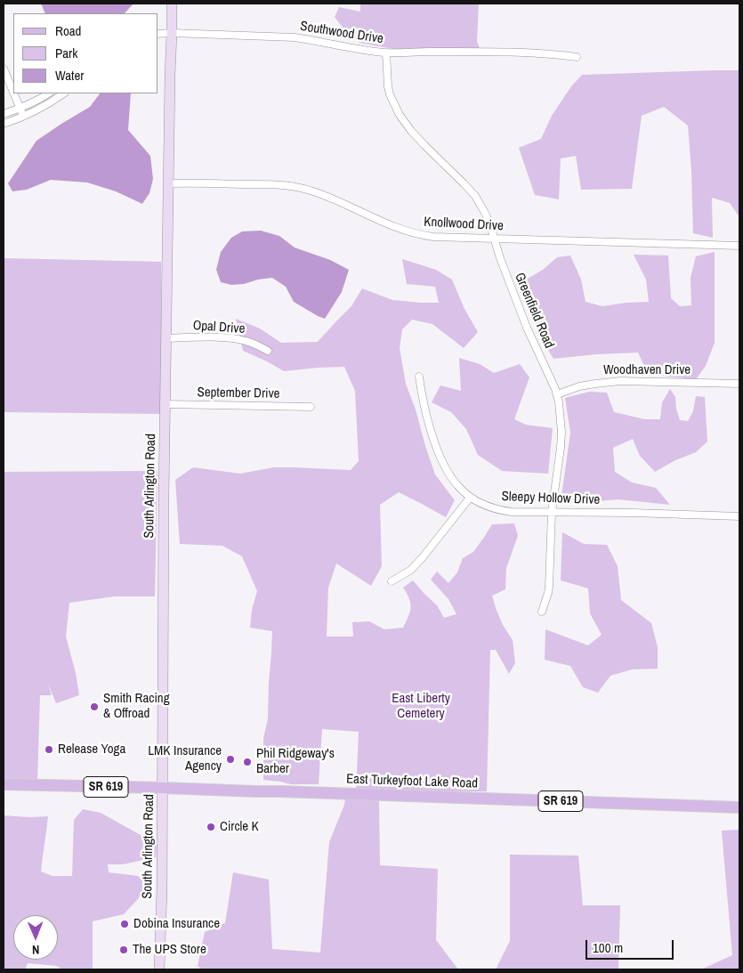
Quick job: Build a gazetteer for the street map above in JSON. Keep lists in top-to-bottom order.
{
  "streets": {
    "main road": ["South Arlington Road", "East Turkeyfoot Lake Road", "SR 619"],
    "street": [
      "Southwood Drive",
      "Knollwood Drive",
      "Greenfield Road",
      "Opal Drive",
      "Woodhaven Drive",
      "September Drive",
      "Sleepy Hollow Drive"
    ]
  },
  "crossings": [
    ["Southwood Drive", "Greenfield Road"],
    ["Southwood Drive", "South Arlington Road"],
    ["Knollwood Drive", "Greenfield Road"],
    ["Knollwood Drive", "South Arlington Road"],
    ["Greenfield Road", "Woodhaven Drive"],
    ["Greenfield Road", "Sleepy Hollow Drive"],
    ["Opal Drive", "South Arlington Road"],
    ["September Drive", "South Arlington Road"],
    ["South Arlington Road", "East Turkeyfoot Lake Road"]
  ],
  "parks": ["East Liberty Cemetery"],
  "places": [
    "Smith Racing & Offroad",
    "Release Yoga",
    "LMK Insurance Agency",
    "Phil Ridgeway's Barber",
    "Circle K",
    "Dobina Insurance",
    "The UPS Store"
  ],
  "legend": ["Road", "Park", "Water"],
  "scale_bar": "100 m",
  "north": "bottom"
}
